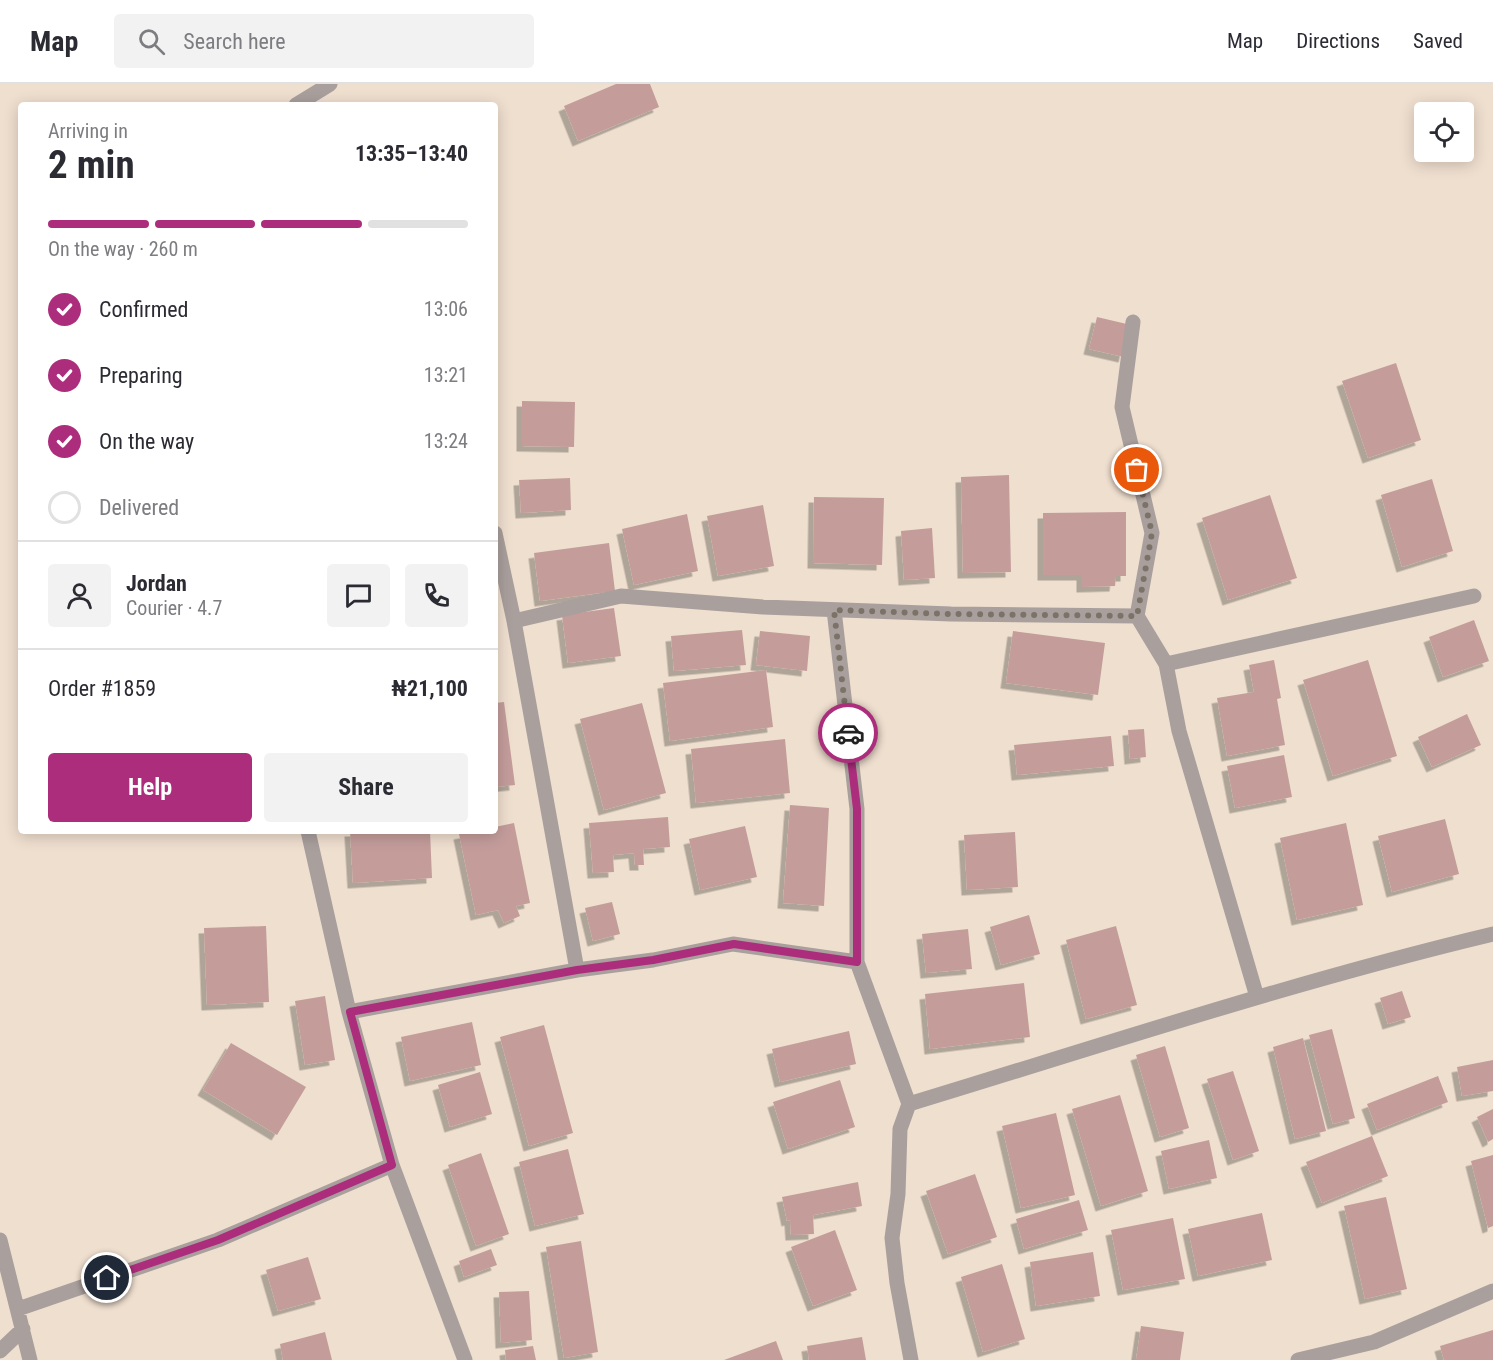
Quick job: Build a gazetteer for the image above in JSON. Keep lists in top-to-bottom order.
{
  "page": {
    "header": "Map",
    "search": "Search here",
    "nav": ["Map", "Directions", "Saved"],
    "heading": ["2 min", "Arriving in", "13:35–13:40"],
    "panel": [
      "Jordan",
      "Courier · 4.7",
      "Order #1859",
      "₦21,100"
    ],
    "bar": "On the way · 260 m",
    "list": [
      ["Confirmed", "13:06"],
      ["Preparing", "13:21"],
      ["On the way", "13:24"],
      "Delivered"
    ],
    "buttons": ["Help", "Share"]
  }
}
